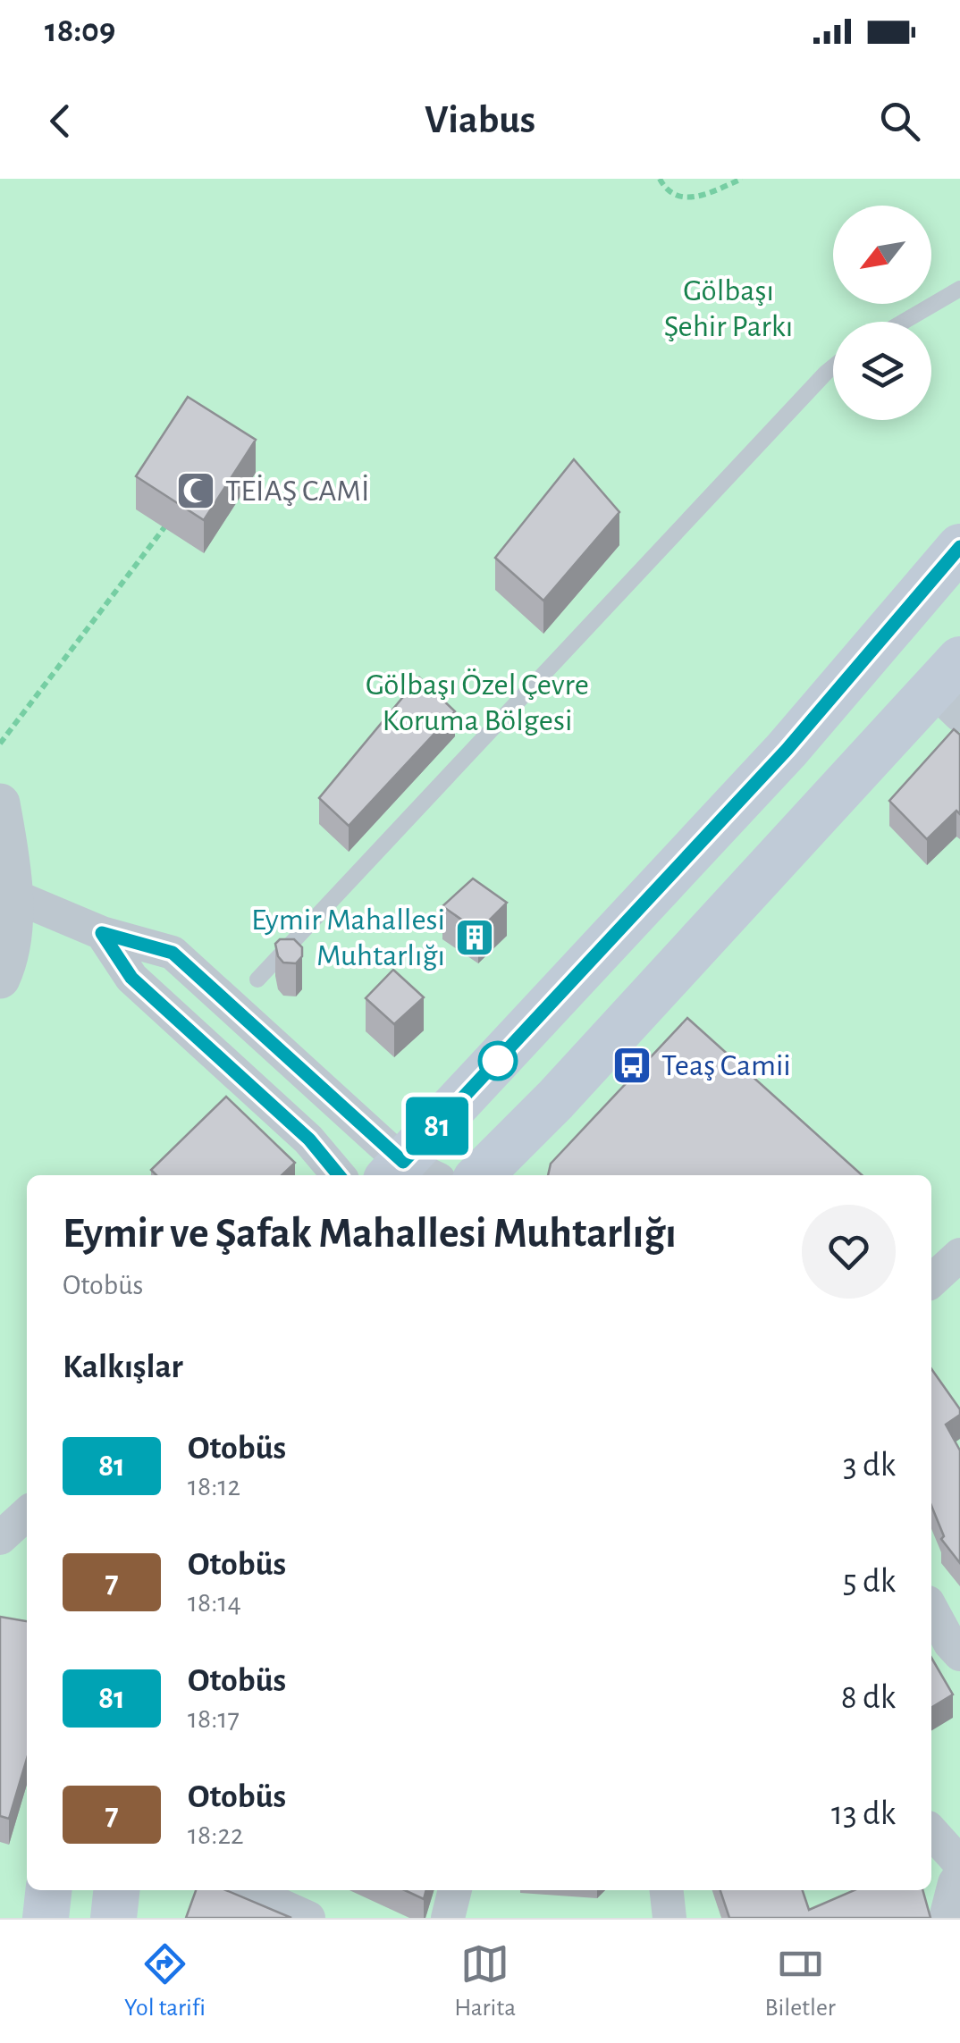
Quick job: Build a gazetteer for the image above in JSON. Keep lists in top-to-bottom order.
{
  "parks": ["Gölbaşı Şehir Parkı", "Gölbaşı Özel Çevre Koruma Bölgesi"],
  "places": {
    "mosque": ["TEİAŞ CAMİ"],
    "building": ["Eymir Mahallesi Muhtarlığı"],
    "bus stop": ["Teaş Camii"]
  },
  "lines": ["bus line 81"],
  "north": "bottom left",
  "page": {
    "status": "18:09",
    "header": "Viabus",
    "on_map": "81",
    "heading": [
      ["Eymir ve Şafak Mahallesi Muhtarlığı", "Otobüs"],
      "Kalkışlar"
    ],
    "list": [
      {
        "mark": "81",
        "name": "Otobüs",
        "note": "18:12",
        "value": "3 dk"
      },
      {
        "mark": "7",
        "name": "Otobüs",
        "note": "18:14",
        "value": "5 dk"
      },
      {
        "mark": "81",
        "name": "Otobüs",
        "note": "18:17",
        "value": "8 dk"
      },
      {
        "mark": "7",
        "name": "Otobüs",
        "note": "18:22",
        "value": "13 dk"
      }
    ],
    "tabs": ["Yol tarifi", "Harita", "Biletler"]
  }
}
